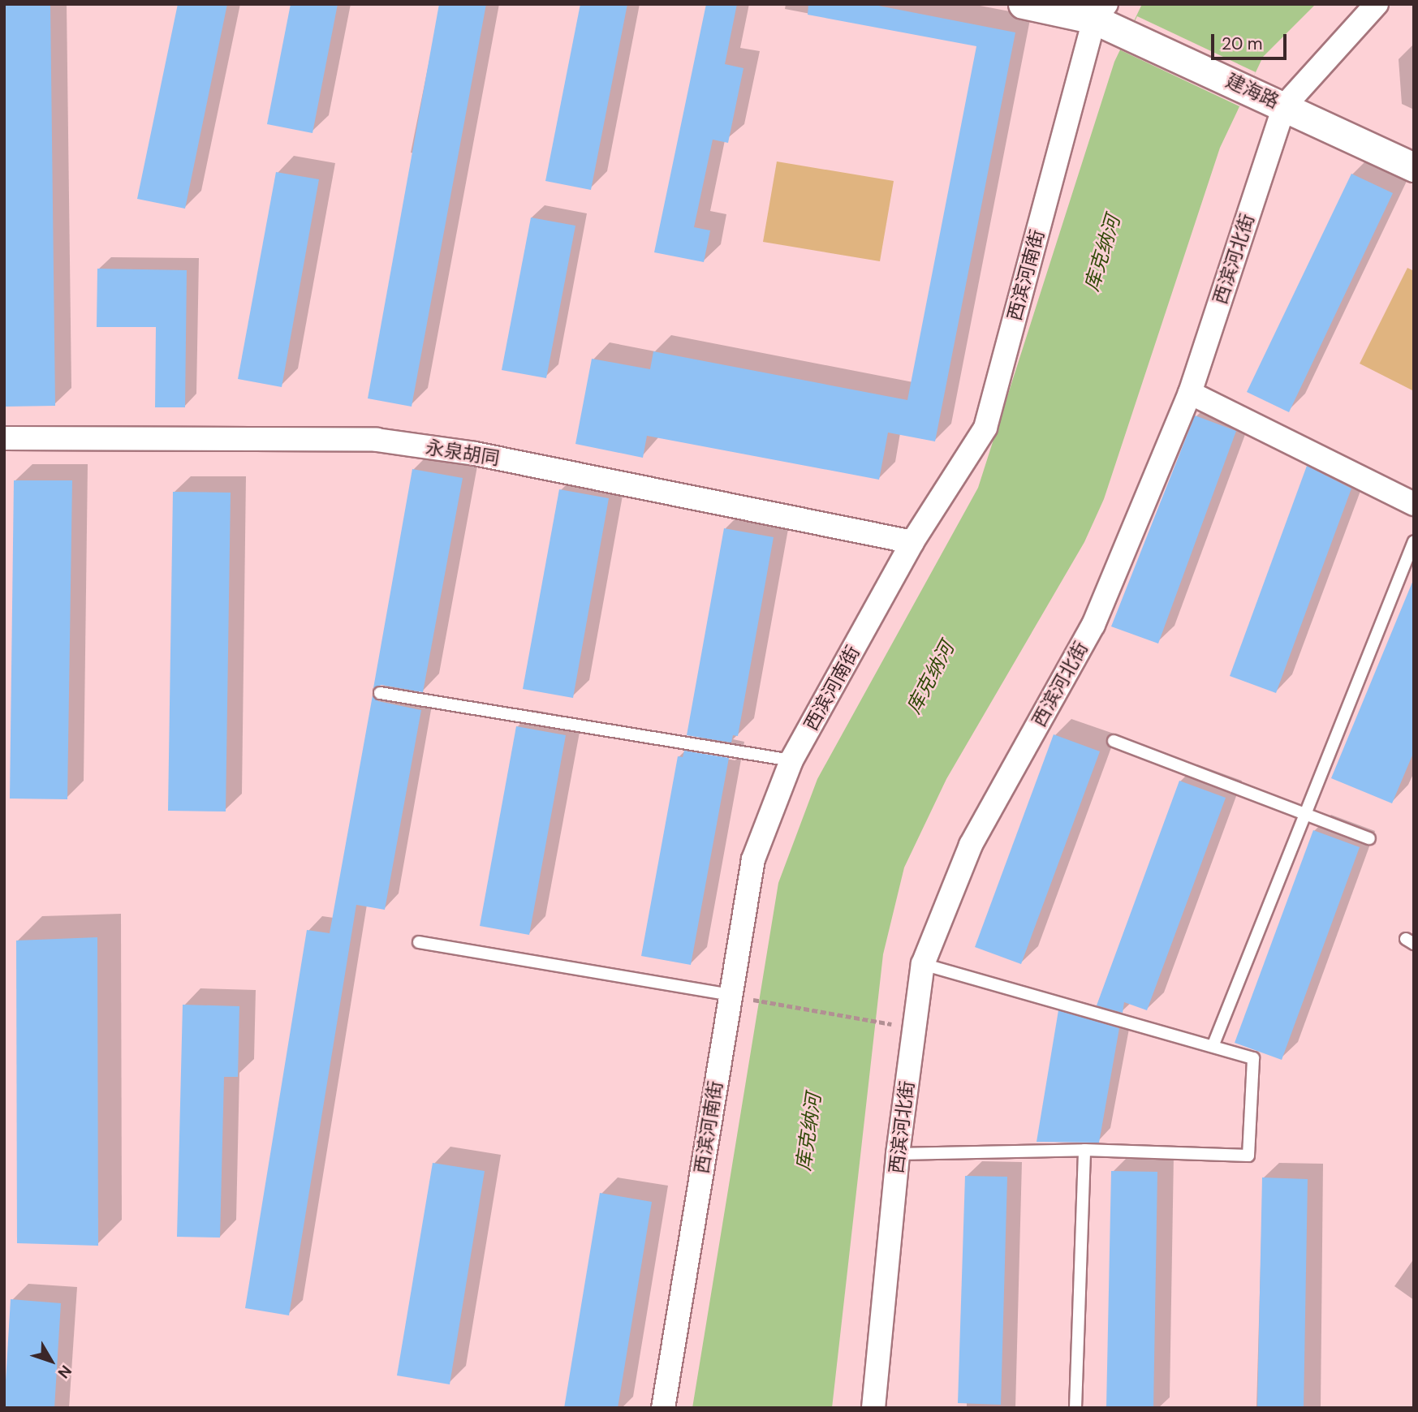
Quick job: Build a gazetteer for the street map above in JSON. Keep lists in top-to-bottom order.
{
  "streets": {
    "street": [
      "建海路",
      "西滨河北街",
      "西滨河南街",
      "永泉胡同"
    ]
  },
  "crossings": [
    ["建海路", "西滨河北街"],
    ["建海路", "西滨河南街"],
    ["西滨河南街", "永泉胡同"]
  ],
  "water": ["库克纳河"],
  "scale_bar": "20 m",
  "north": "bottom right"
}
